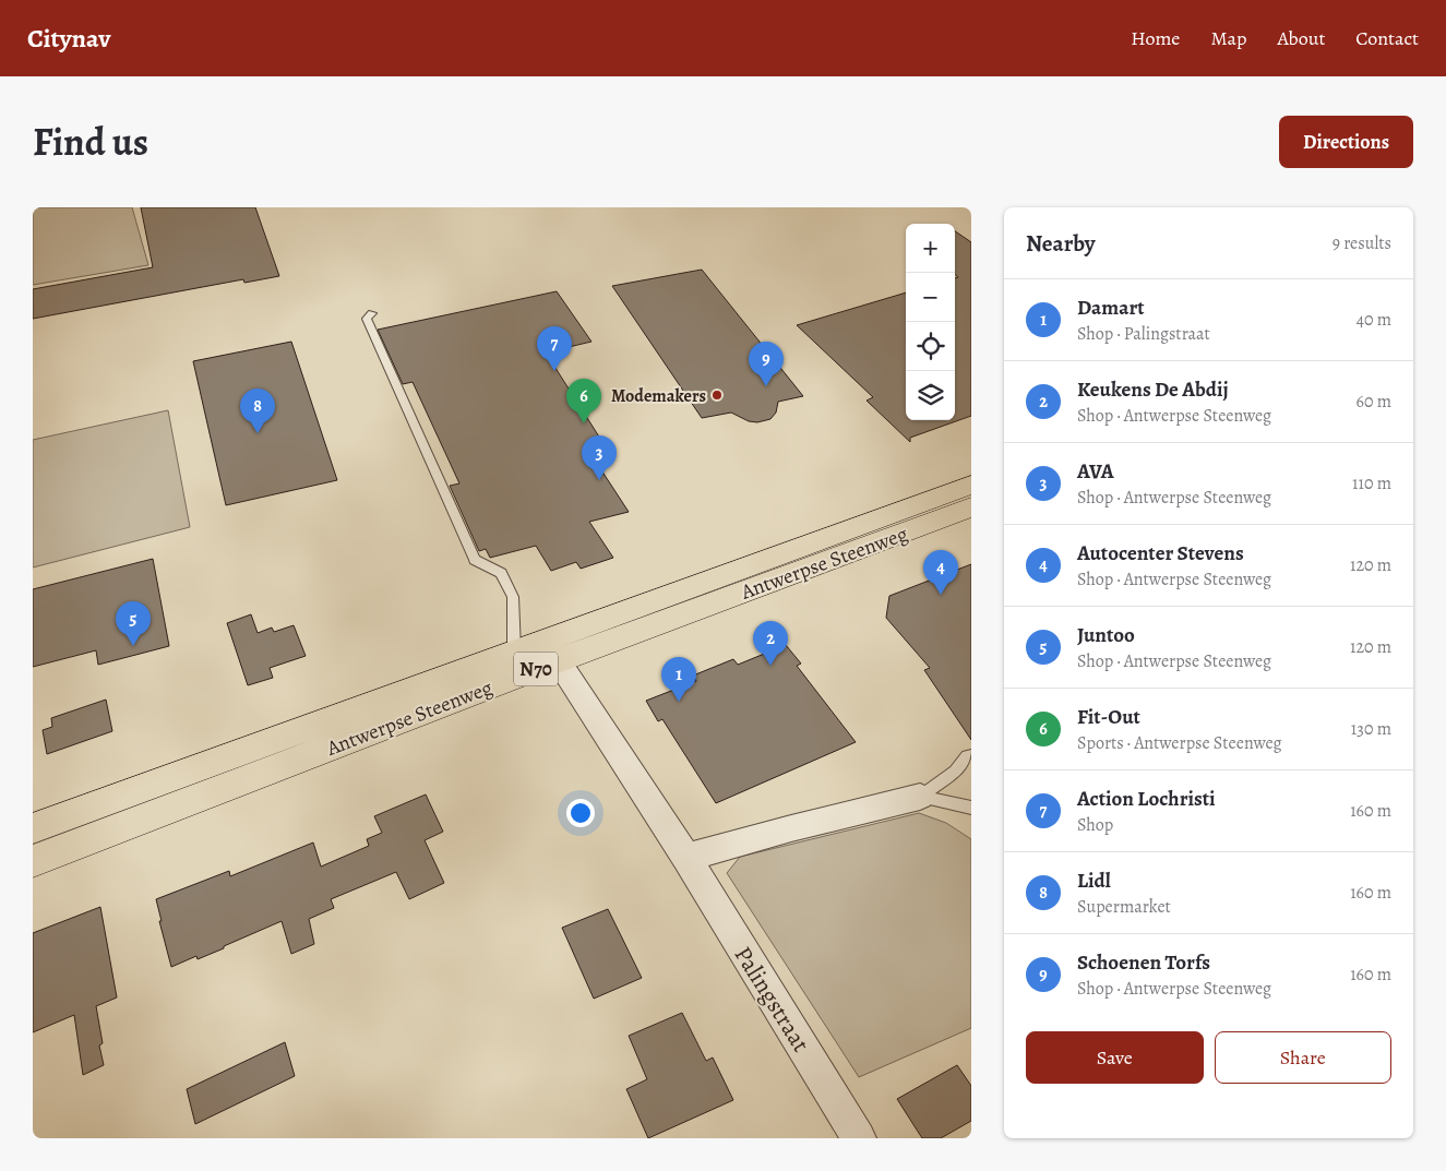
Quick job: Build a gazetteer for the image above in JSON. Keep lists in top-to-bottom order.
{
  "streets": {
    "main road": ["Antwerpse Steenweg", "N70"],
    "street": ["Palingstraat"]
  },
  "crossings": [
    ["Antwerpse Steenweg", "Palingstraat"]
  ],
  "places": ["Modemakers"],
  "page": {
    "header": "Citynav",
    "nav": [
      "Home",
      "Map",
      "About",
      "Contact"
    ],
    "title": "Find us",
    "buttons": [
      "Directions",
      ["Save", "Share"]
    ],
    "heading": ["Nearby", "9 results"],
    "map_buttons": ["+", "−"],
    "list": [
      {
        "mark": "1",
        "name": "Damart",
        "note": "Shop · Palingstraat",
        "value": "40 m"
      },
      {
        "mark": "2",
        "name": "Keukens De Abdij",
        "note": "Shop · Antwerpse Steenweg",
        "value": "60 m"
      },
      {
        "mark": "3",
        "name": "AVA",
        "note": "Shop · Antwerpse Steenweg",
        "value": "110 m"
      },
      {
        "mark": "4",
        "name": "Autocenter Stevens",
        "note": "Shop · Antwerpse Steenweg",
        "value": "120 m"
      },
      {
        "mark": "5",
        "name": "Juntoo",
        "note": "Shop · Antwerpse Steenweg",
        "value": "120 m"
      },
      {
        "mark": "6",
        "name": "Fit-Out",
        "note": "Sports · Antwerpse Steenweg",
        "value": "130 m"
      },
      {
        "mark": "7",
        "name": "Action Lochristi",
        "note": "Shop",
        "value": "160 m"
      },
      {
        "mark": "8",
        "name": "Lidl",
        "note": "Supermarket",
        "value": "160 m"
      },
      {
        "mark": "9",
        "name": "Schoenen Torfs",
        "note": "Shop · Antwerpse Steenweg",
        "value": "160 m"
      }
    ],
    "pins": [
      "7",
      "9",
      "6",
      "8",
      "3",
      "4",
      "5",
      "2",
      "1"
    ]
  }
}
